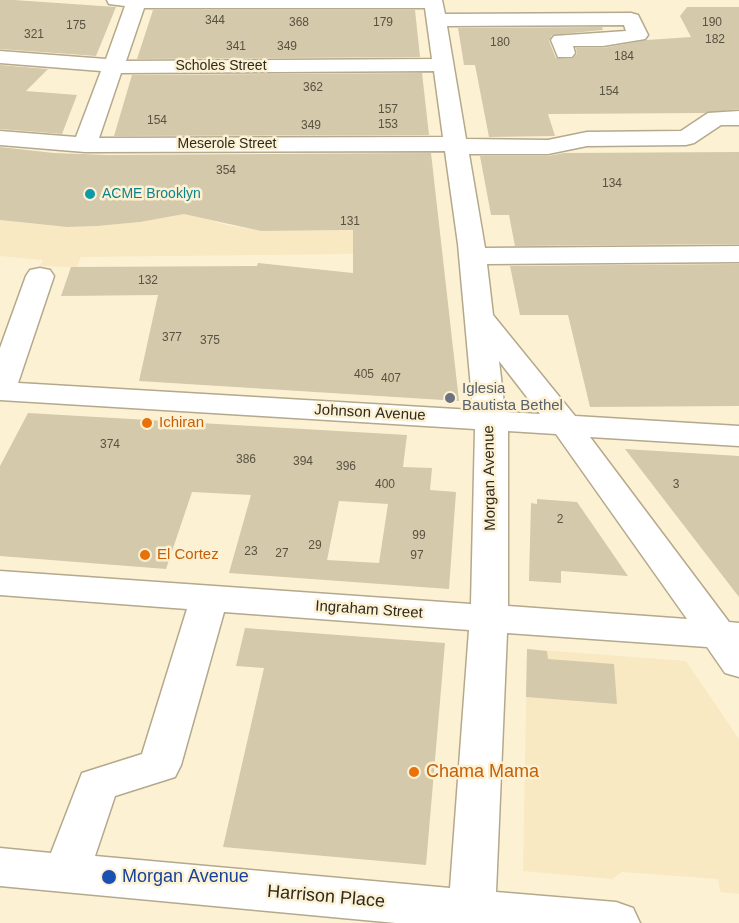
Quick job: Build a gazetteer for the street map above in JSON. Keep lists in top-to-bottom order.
{
  "streets": {
    "street": [
      "Scholes Street",
      "Meserole Street",
      "Johnson Avenue",
      "Morgan Avenue",
      "Ingraham Street",
      "Harrison Place"
    ]
  },
  "crossings": [
    ["Scholes Street", "Morgan Avenue"],
    ["Meserole Street", "Morgan Avenue"],
    ["Johnson Avenue", "Morgan Avenue"],
    ["Morgan Avenue", "Ingraham Street"],
    ["Morgan Avenue", "Harrison Place"]
  ],
  "places": [
    "ACME Brooklyn",
    "Iglesia Bautista Bethel",
    "Ichiran",
    "El Cortez",
    "Chama Mama",
    "Morgan Avenue"
  ],
  "house_numbers": [
    "344",
    "368",
    "179",
    "190",
    "175",
    "321",
    "182",
    "180",
    "341",
    "349",
    "184",
    "362",
    "154",
    "157",
    "154",
    "153",
    "349",
    "354",
    "134",
    "131",
    "132",
    "377",
    "375",
    "405",
    "407",
    "374",
    "386",
    "394",
    "396",
    "400",
    "3",
    "2",
    "99",
    "29",
    "23",
    "27",
    "97"
  ]
}
